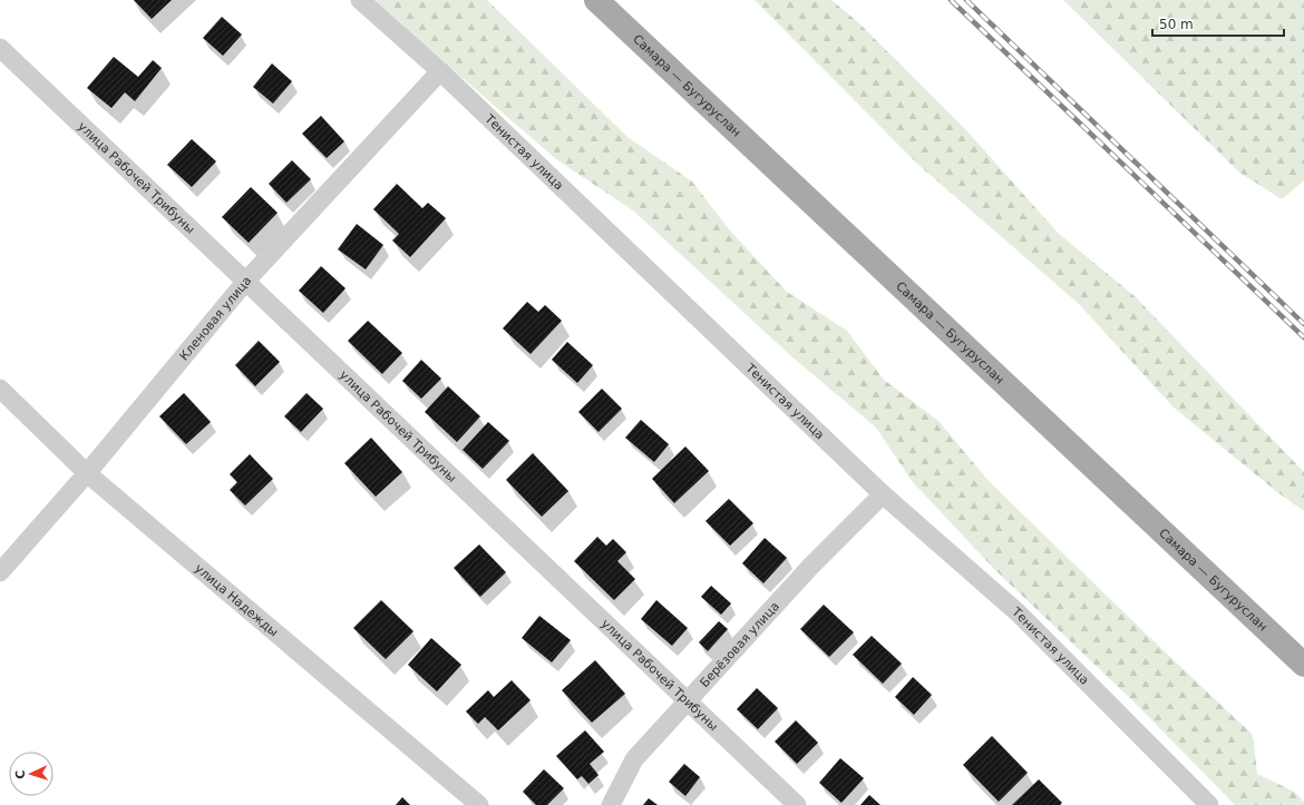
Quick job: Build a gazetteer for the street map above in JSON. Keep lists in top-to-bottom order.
{
  "streets": {
    "main road": ["Самара — Бугуруслан"],
    "street": [
      "Тенистая улица",
      "улица Рабочей Трибуны",
      "Кленовая улица",
      "улица Надежды",
      "Берёзовая улица"
    ]
  },
  "crossings": [
    ["Тенистая улица", "Кленовая улица"],
    ["Тенистая улица", "Берёзовая улица"],
    ["улица Рабочей Трибуны", "Кленовая улица"],
    ["улица Рабочей Трибуны", "Берёзовая улица"],
    ["Кленовая улица", "улица Надежды"]
  ],
  "scale_bar": "50 m",
  "north": "left"
}
